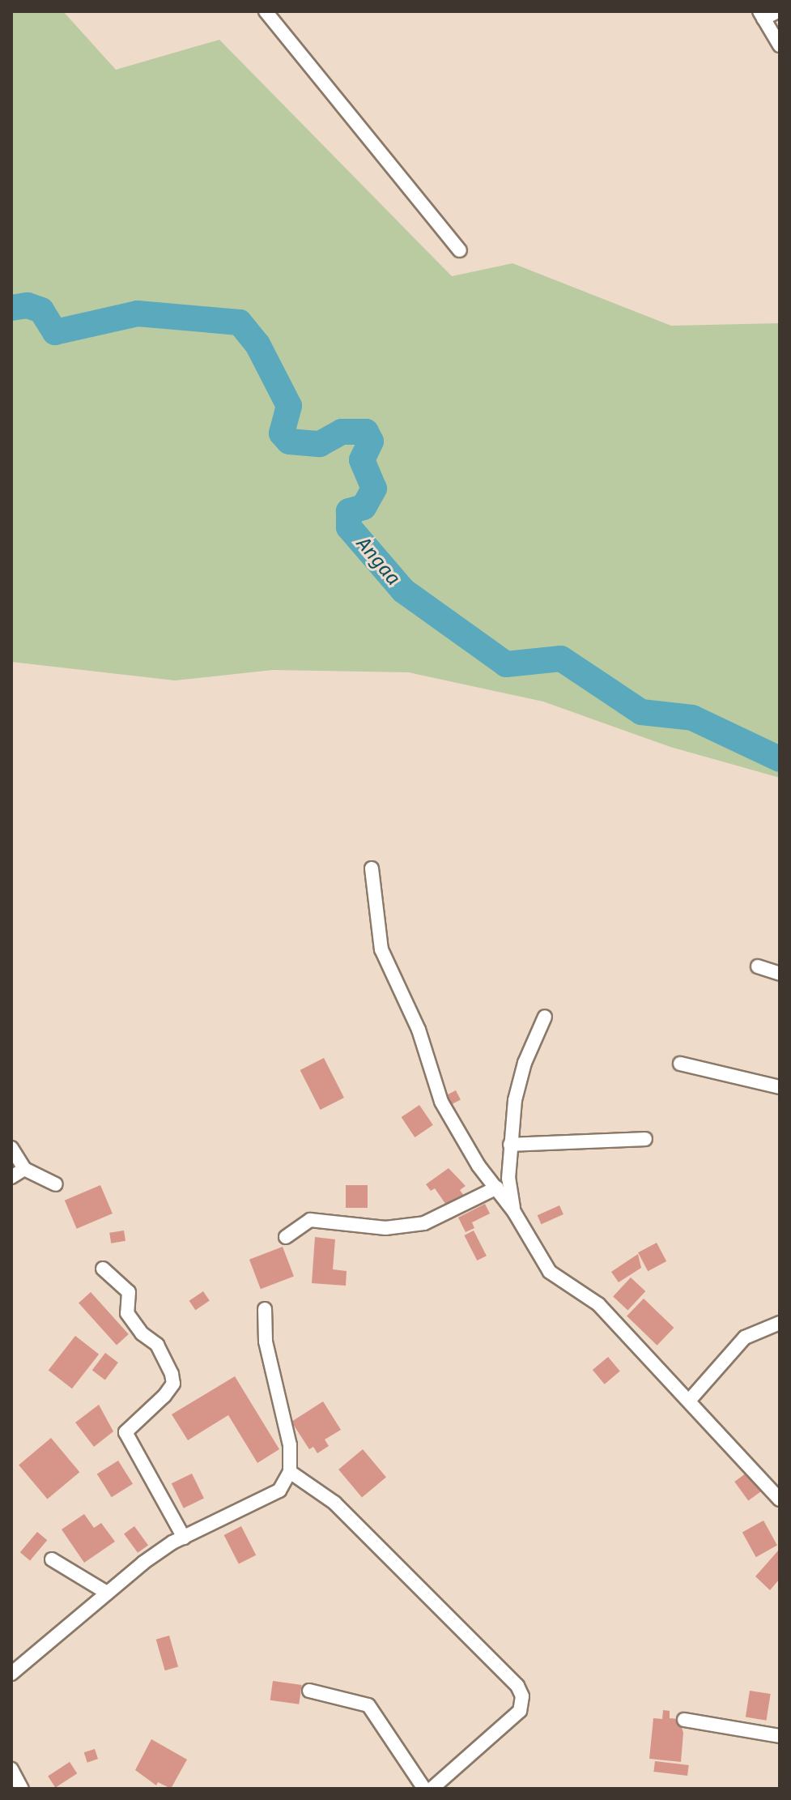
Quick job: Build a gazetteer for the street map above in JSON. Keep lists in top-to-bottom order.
{
  "water": ["Angaa"]
}
